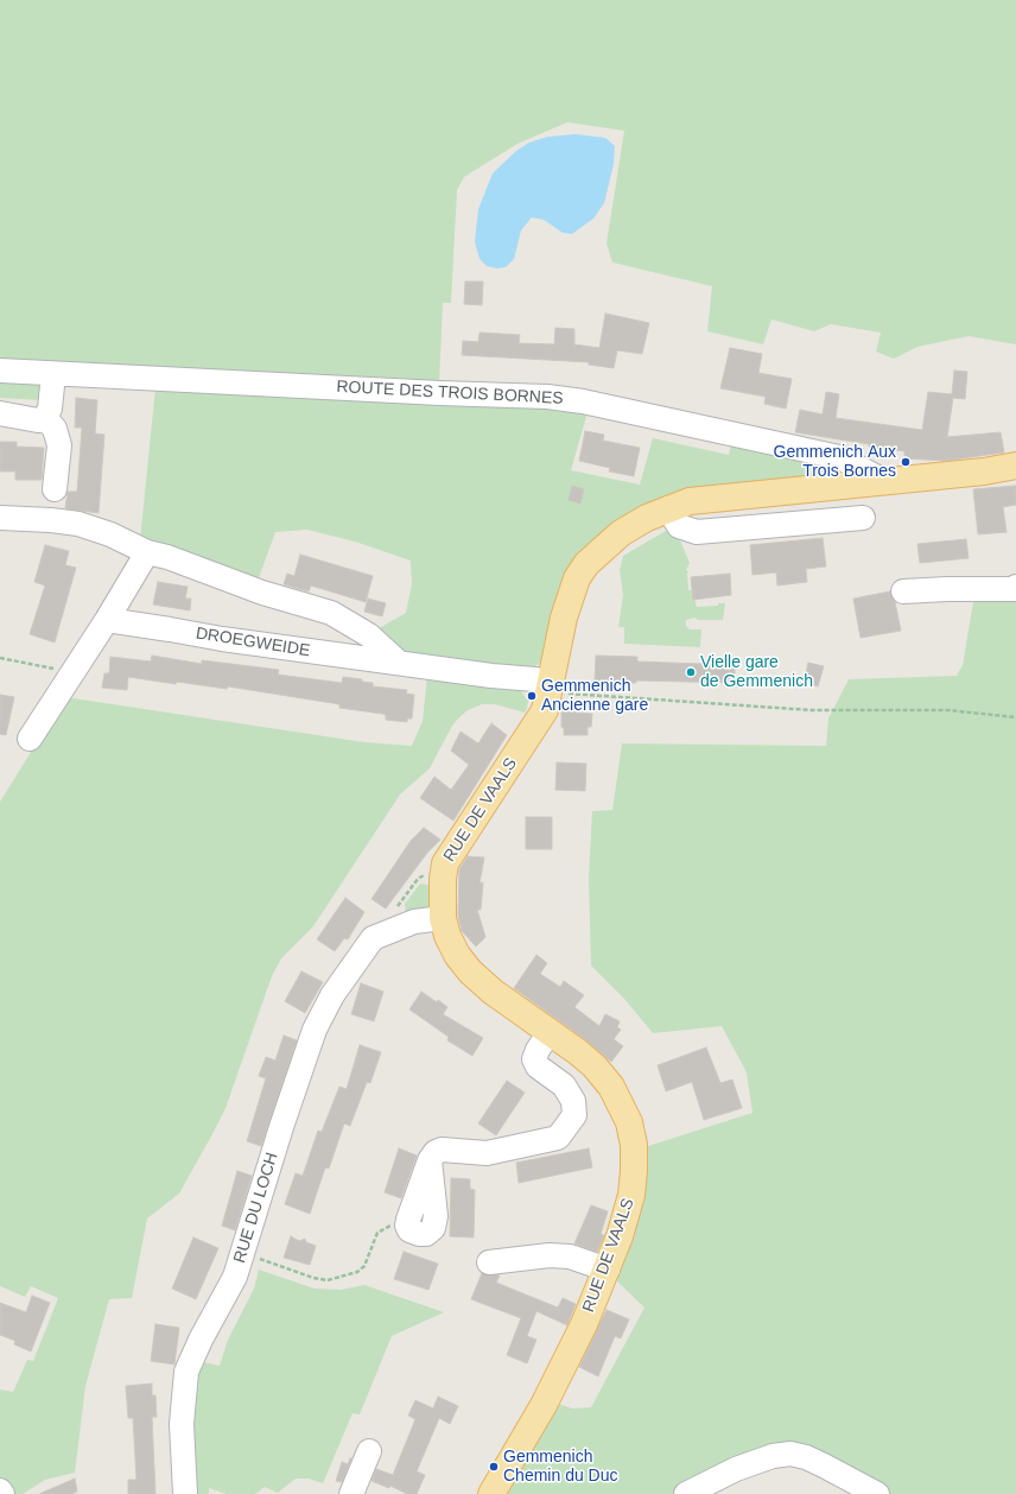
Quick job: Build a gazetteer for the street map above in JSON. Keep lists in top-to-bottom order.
{
  "streets": {
    "main road": ["RUE DE VAALS"],
    "street": ["ROUTE DES TROIS BORNES", "DROEGWEIDE", "RUE DU LOCH"]
  },
  "crossings": [
    ["ROUTE DES TROIS BORNES", "RUE DE VAALS"],
    ["DROEGWEIDE", "RUE DE VAALS"],
    ["RUE DE VAALS", "RUE DU LOCH"]
  ],
  "places": [
    "Gemmenich Aux Trois Bornes",
    "Vielle gare de Gemmenich",
    "Gemmenich Ancienne gare",
    "Gemmenich Chemin du Duc"
  ]
}
